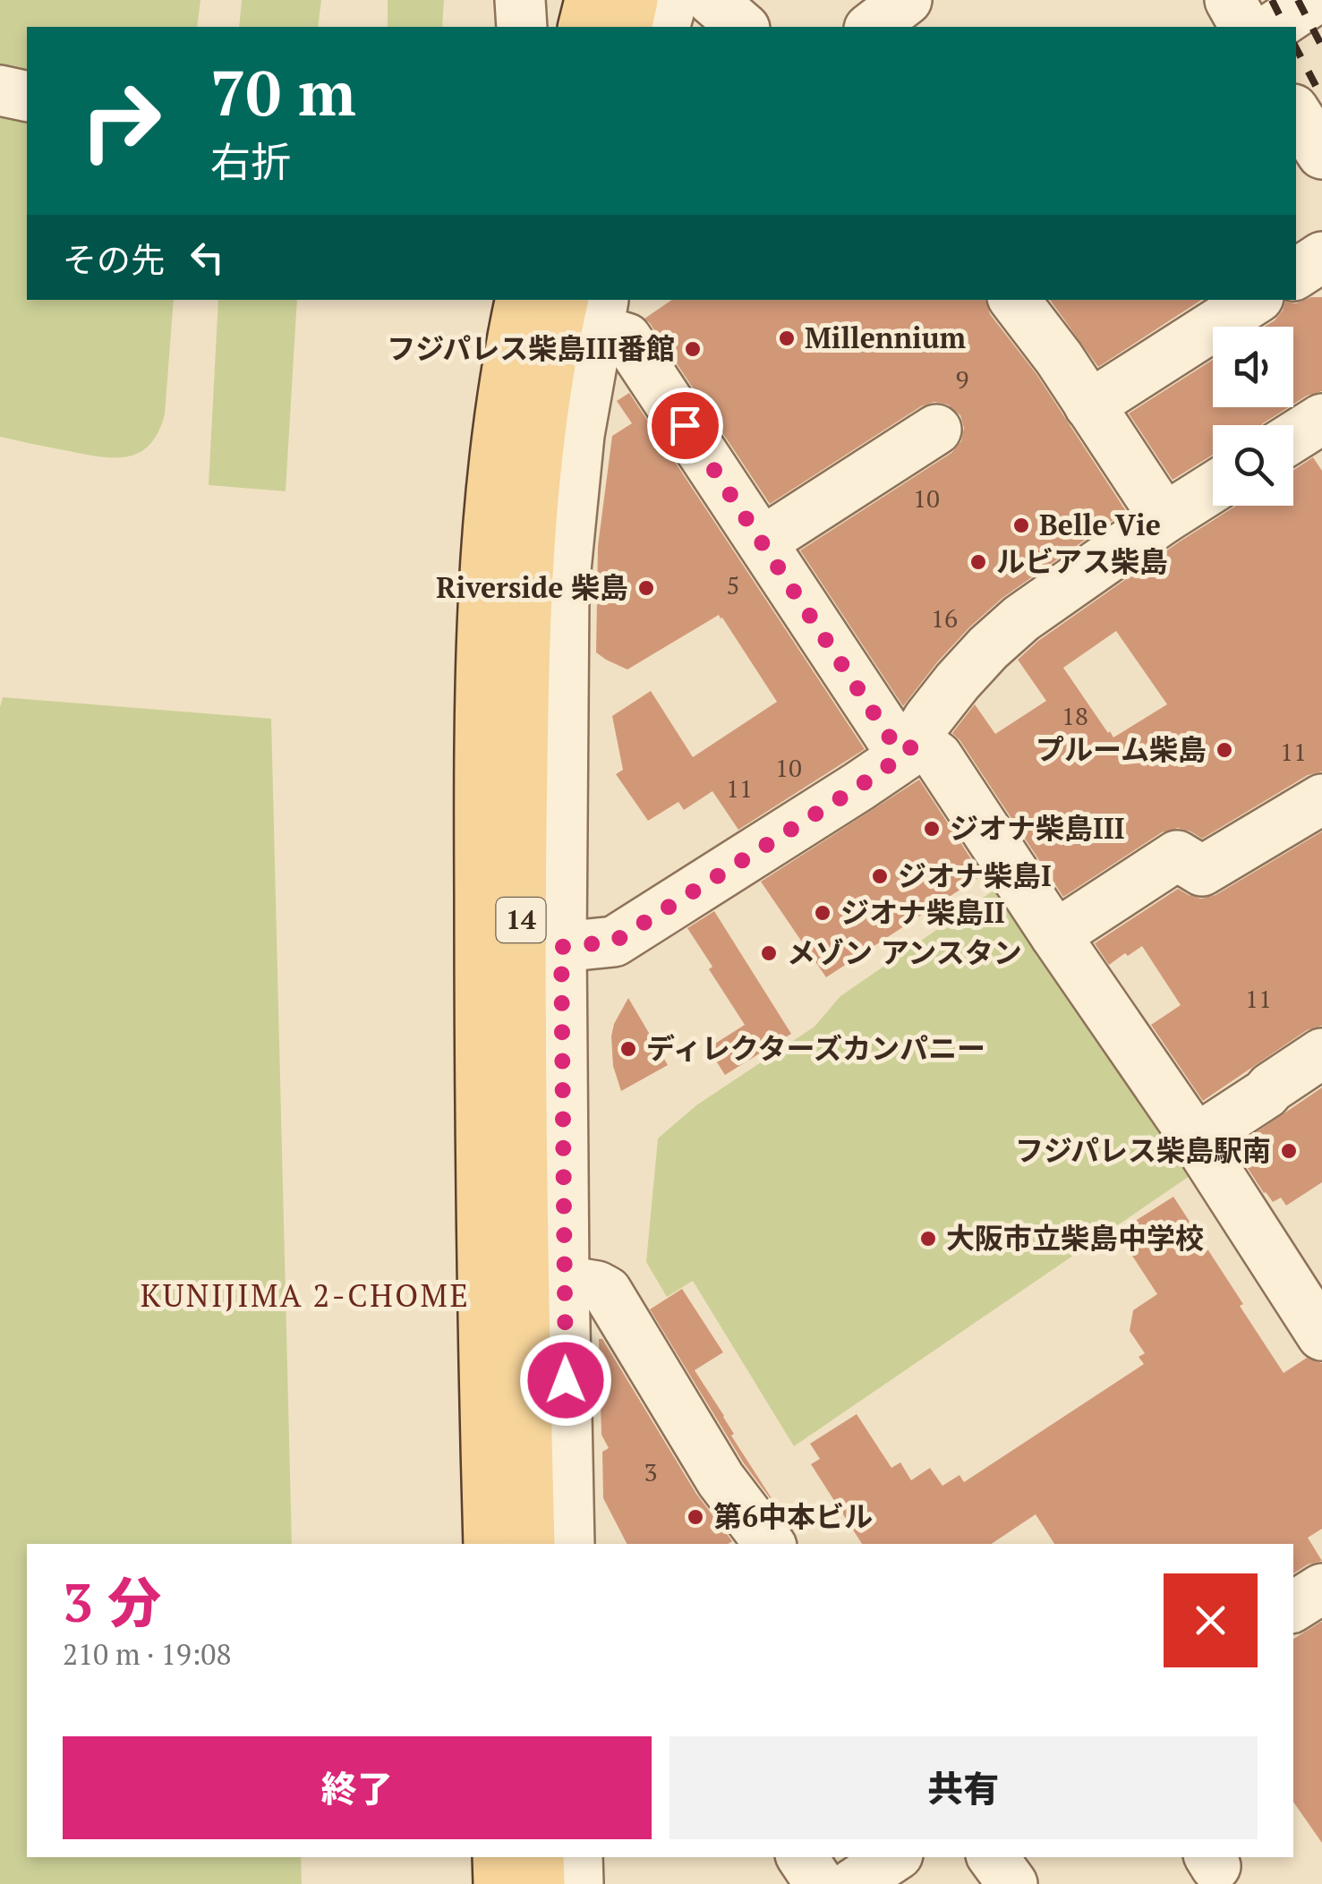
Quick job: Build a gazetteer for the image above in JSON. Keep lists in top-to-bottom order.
{
  "streets": {
    "main road": ["14"]
  },
  "districts": ["KUNIJIMA 2-CHOME"],
  "places": [
    "Millennium",
    "フジパレス柴島III番館",
    "Belle Vie",
    "ルビアス柴島",
    "Riverside 柴島",
    "プルーム柴島",
    "ジオナ柴島III",
    "ジオナ柴島I",
    "ジオナ柴島II",
    "メゾン アンスタン",
    "ディレクターズカンパニー",
    "フジパレス柴島駅南",
    "大阪市立柴島中学校",
    "第6中本ビル"
  ],
  "house_numbers": [
    "9",
    "10",
    "5",
    "16",
    "18",
    "11",
    "10",
    "11",
    "11",
    "3"
  ],
  "page": {
    "turn": ["70 m", "右折"],
    "then": "その先",
    "heading": ["3 分", "210 m · 19:08"],
    "buttons": ["終了", "共有"]
  }
}
